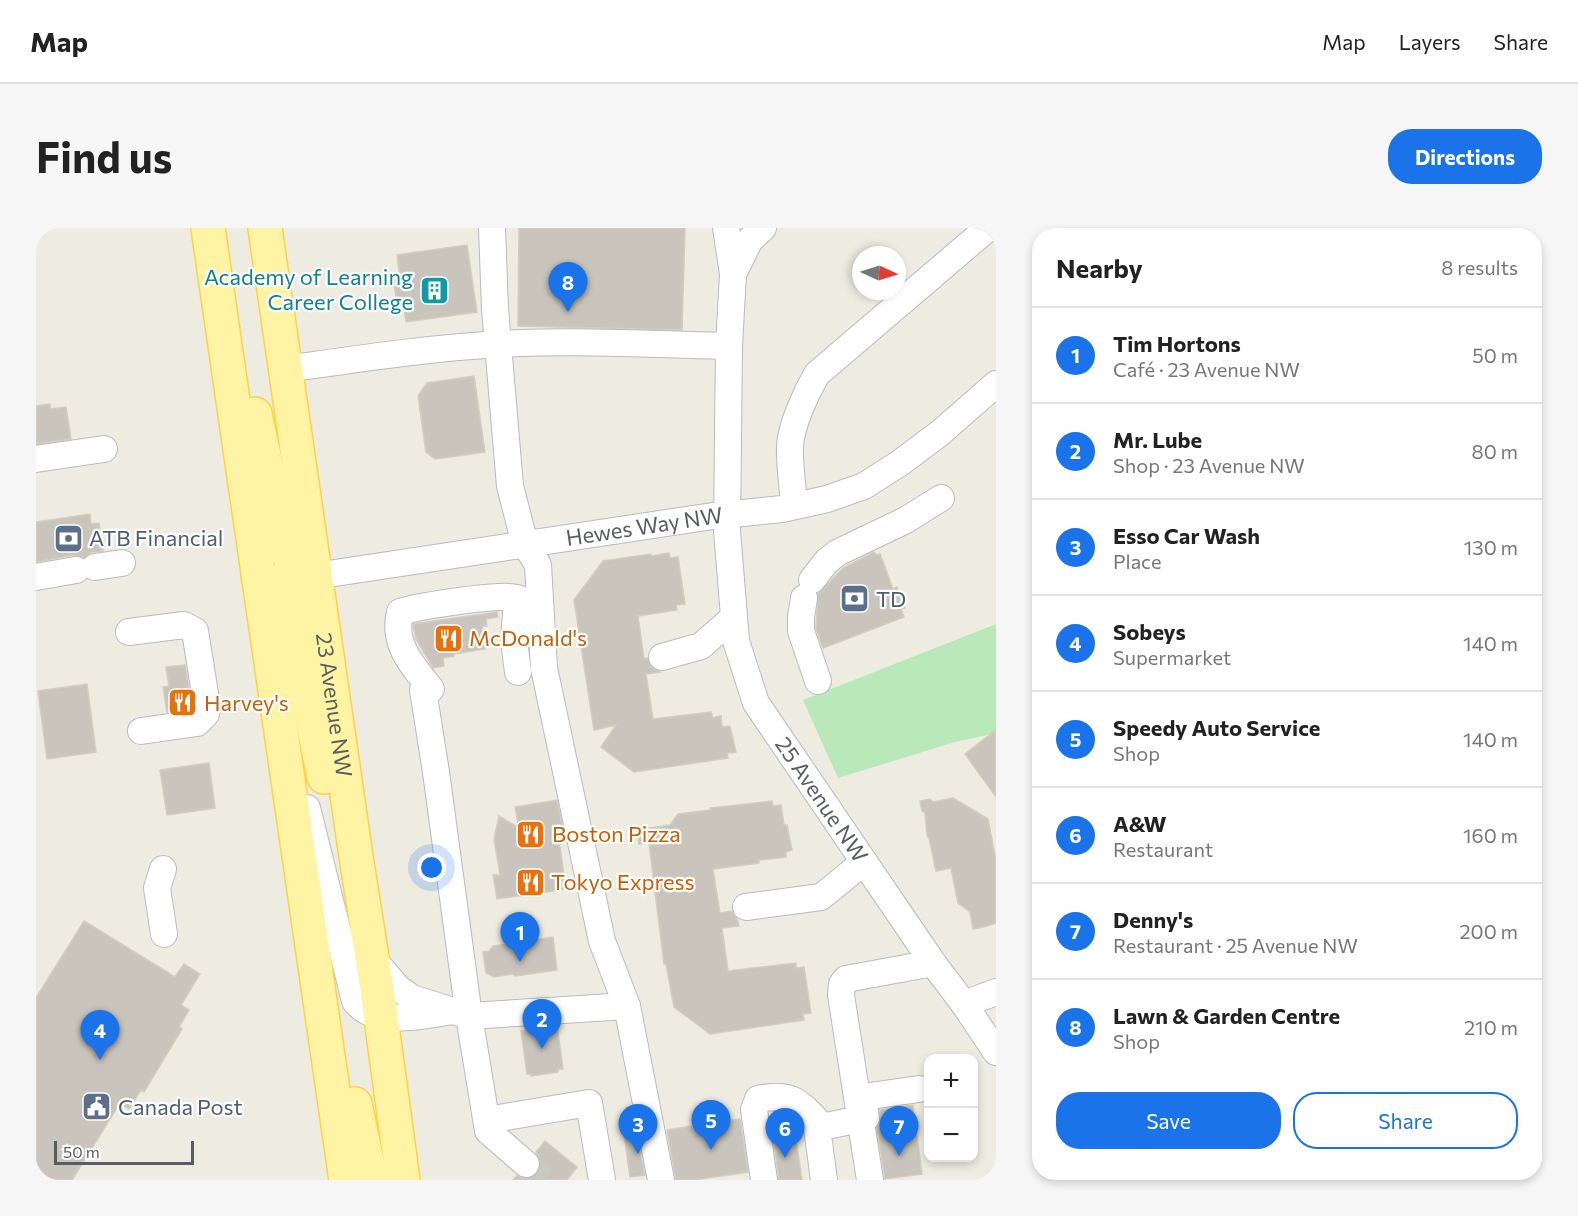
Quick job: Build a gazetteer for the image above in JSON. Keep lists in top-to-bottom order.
{
  "streets": {
    "main road": ["23 Avenue NW"],
    "street": ["Hewes Way NW", "25 Avenue NW"]
  },
  "crossings": [
    ["Hewes Way NW", "23 Avenue NW"],
    ["Hewes Way NW", "25 Avenue NW"]
  ],
  "places": {
    "building": ["Academy of Learning Career College"],
    "bank": ["ATB Financial", "TD"],
    "restaurant": [
      "McDonald's",
      "Harvey's",
      "Boston Pizza",
      "Tokyo Express"
    ],
    "public building": ["Canada Post"]
  },
  "scale_bar": "50 m",
  "north": "right",
  "page": {
    "header": "Map",
    "nav": ["Map", "Layers", "Share"],
    "buttons": [
      "Directions",
      ["Save", "Share"]
    ],
    "title": "Find us",
    "heading": ["Nearby", "8 results"],
    "pins": [
      "8",
      "1",
      "2",
      "4",
      "5",
      "3",
      "7",
      "6"
    ],
    "list": [
      {
        "mark": "1",
        "name": "Tim Hortons",
        "note": "Café · 23 Avenue NW",
        "value": "50 m"
      },
      {
        "mark": "2",
        "name": "Mr. Lube",
        "note": "Shop · 23 Avenue NW",
        "value": "80 m"
      },
      {
        "mark": "3",
        "name": "Esso Car Wash",
        "note": "Place",
        "value": "130 m"
      },
      {
        "mark": "4",
        "name": "Sobeys",
        "note": "Supermarket",
        "value": "140 m"
      },
      {
        "mark": "5",
        "name": "Speedy Auto Service",
        "note": "Shop",
        "value": "140 m"
      },
      {
        "mark": "6",
        "name": "A&W",
        "note": "Restaurant",
        "value": "160 m"
      },
      {
        "mark": "7",
        "name": "Denny's",
        "note": "Restaurant · 25 Avenue NW",
        "value": "200 m"
      },
      {
        "mark": "8",
        "name": "Lawn & Garden Centre",
        "note": "Shop",
        "value": "210 m"
      }
    ],
    "map_buttons": ["+", "−"],
    "scale": "50 m"
  }
}
